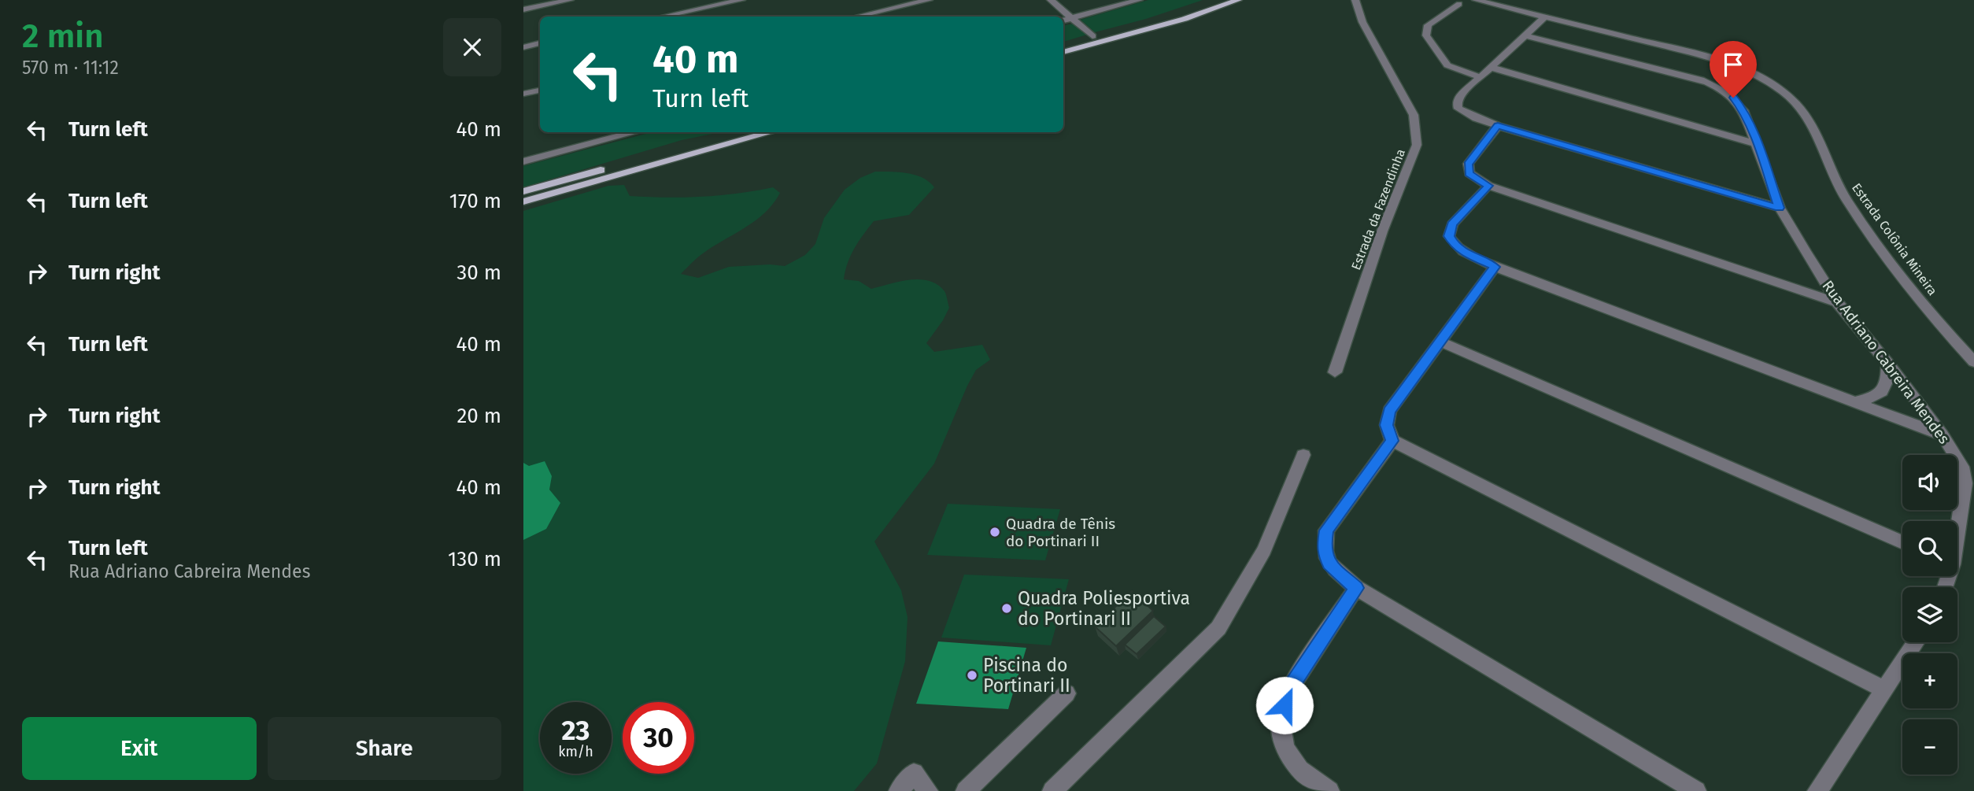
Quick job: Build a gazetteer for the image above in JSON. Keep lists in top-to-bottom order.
{
  "streets": {
    "street": ["Estrada da Fazendinha", "Estrada Colônia Mineira", "Rua Adriano Cabreira Mendes"]
  },
  "crossings": [
    ["Estrada Colônia Mineira", "Rua Adriano Cabreira Mendes"]
  ],
  "places": ["Quadra de Tênis do Portinari II", "Quadra Poliesportiva do Portinari II", "Piscina do Portinari II"],
  "page": {
    "heading": ["2 min", "570 m · 11:12"],
    "turn": ["40 m", "Turn left"],
    "list": [
      {
        "name": "Turn left",
        "value": "40 m"
      },
      {
        "name": "Turn left",
        "value": "170 m"
      },
      {
        "name": "Turn right",
        "value": "30 m"
      },
      {
        "name": "Turn left",
        "value": "40 m"
      },
      {
        "name": "Turn right",
        "value": "20 m"
      },
      {
        "name": "Turn right",
        "value": "40 m"
      },
      {
        "name": "Turn left",
        "note": "Rua Adriano Cabreira Mendes",
        "value": "130 m"
      }
    ],
    "map_buttons": ["+", "−"],
    "speed": "23 km/h",
    "limit": "30",
    "buttons": ["Exit", "Share"]
  }
}
